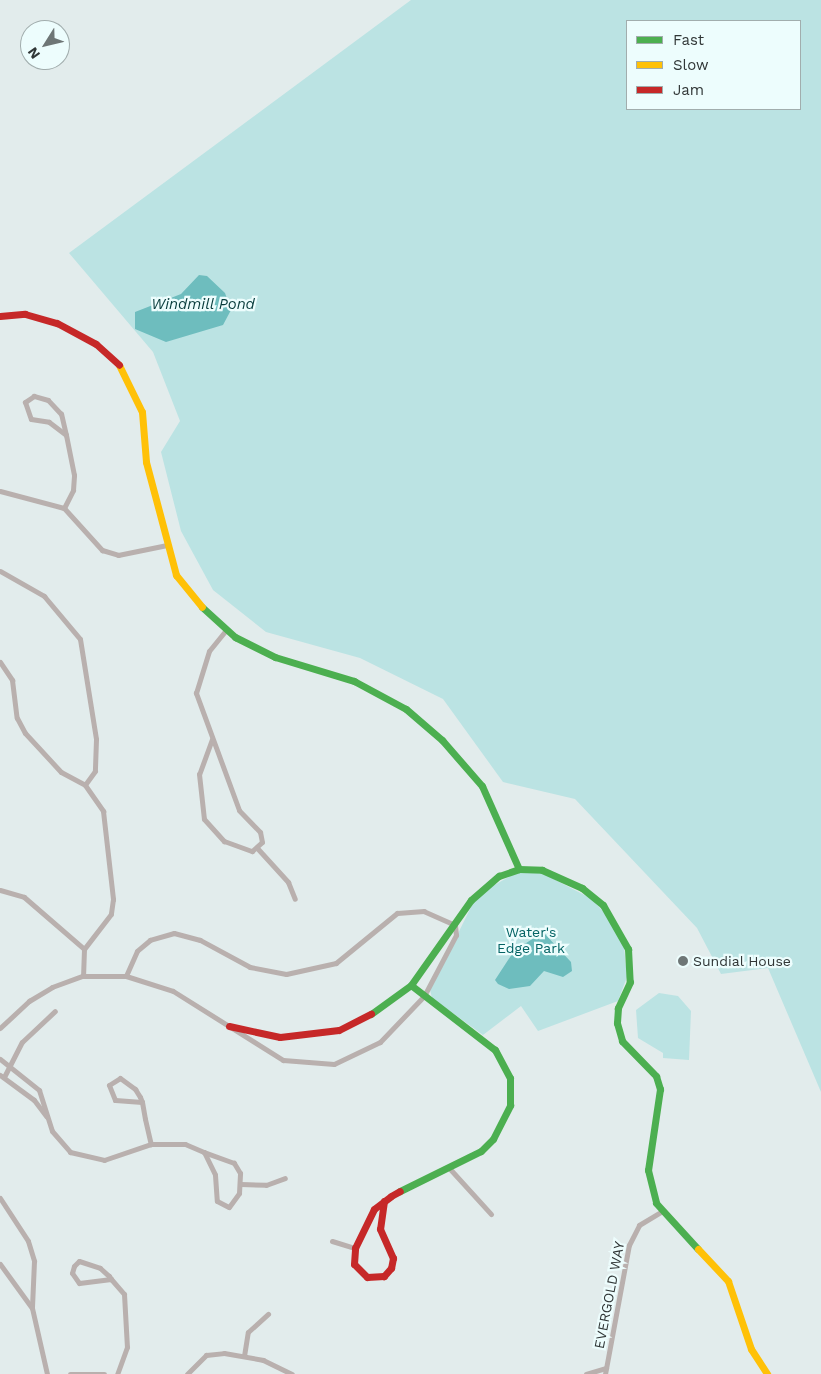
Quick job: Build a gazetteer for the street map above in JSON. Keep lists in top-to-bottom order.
{
  "streets": {
    "street": ["EVERGOLD WAY"]
  },
  "water": ["Windmill Pond"],
  "parks": ["Water's Edge Park"],
  "places": ["Sundial House"],
  "legend": ["Fast", "Slow", "Jam"],
  "north": "bottom left"
}
